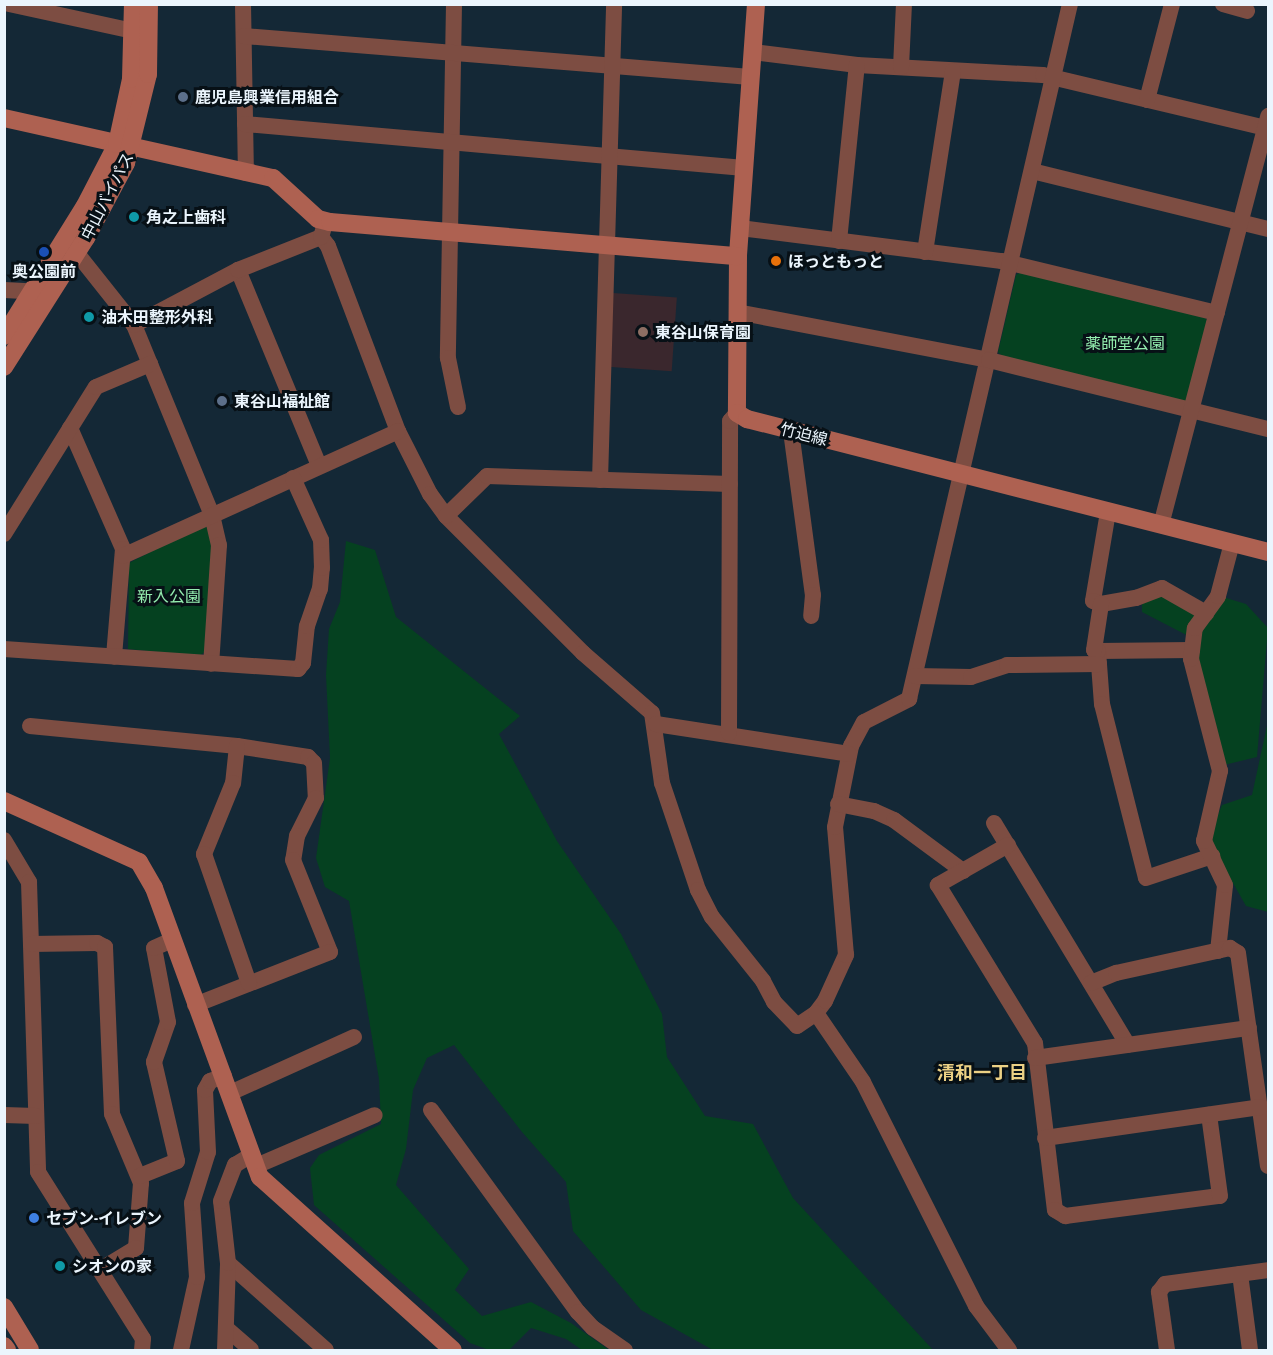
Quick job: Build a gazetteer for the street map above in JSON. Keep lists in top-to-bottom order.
{
  "streets": {
    "street": ["中山バイパス", "竹迫線"]
  },
  "districts": ["清和一丁目"],
  "parks": ["薬師堂公園", "新入公園"],
  "places": [
    "鹿児島興業信用組合",
    "角之上歯科",
    "奥公園前",
    "ほっともっと",
    "油木田整形外科",
    "東谷山保育園",
    "東谷山福祉館",
    "セブン-イレブン",
    "シオンの家"
  ]
}
